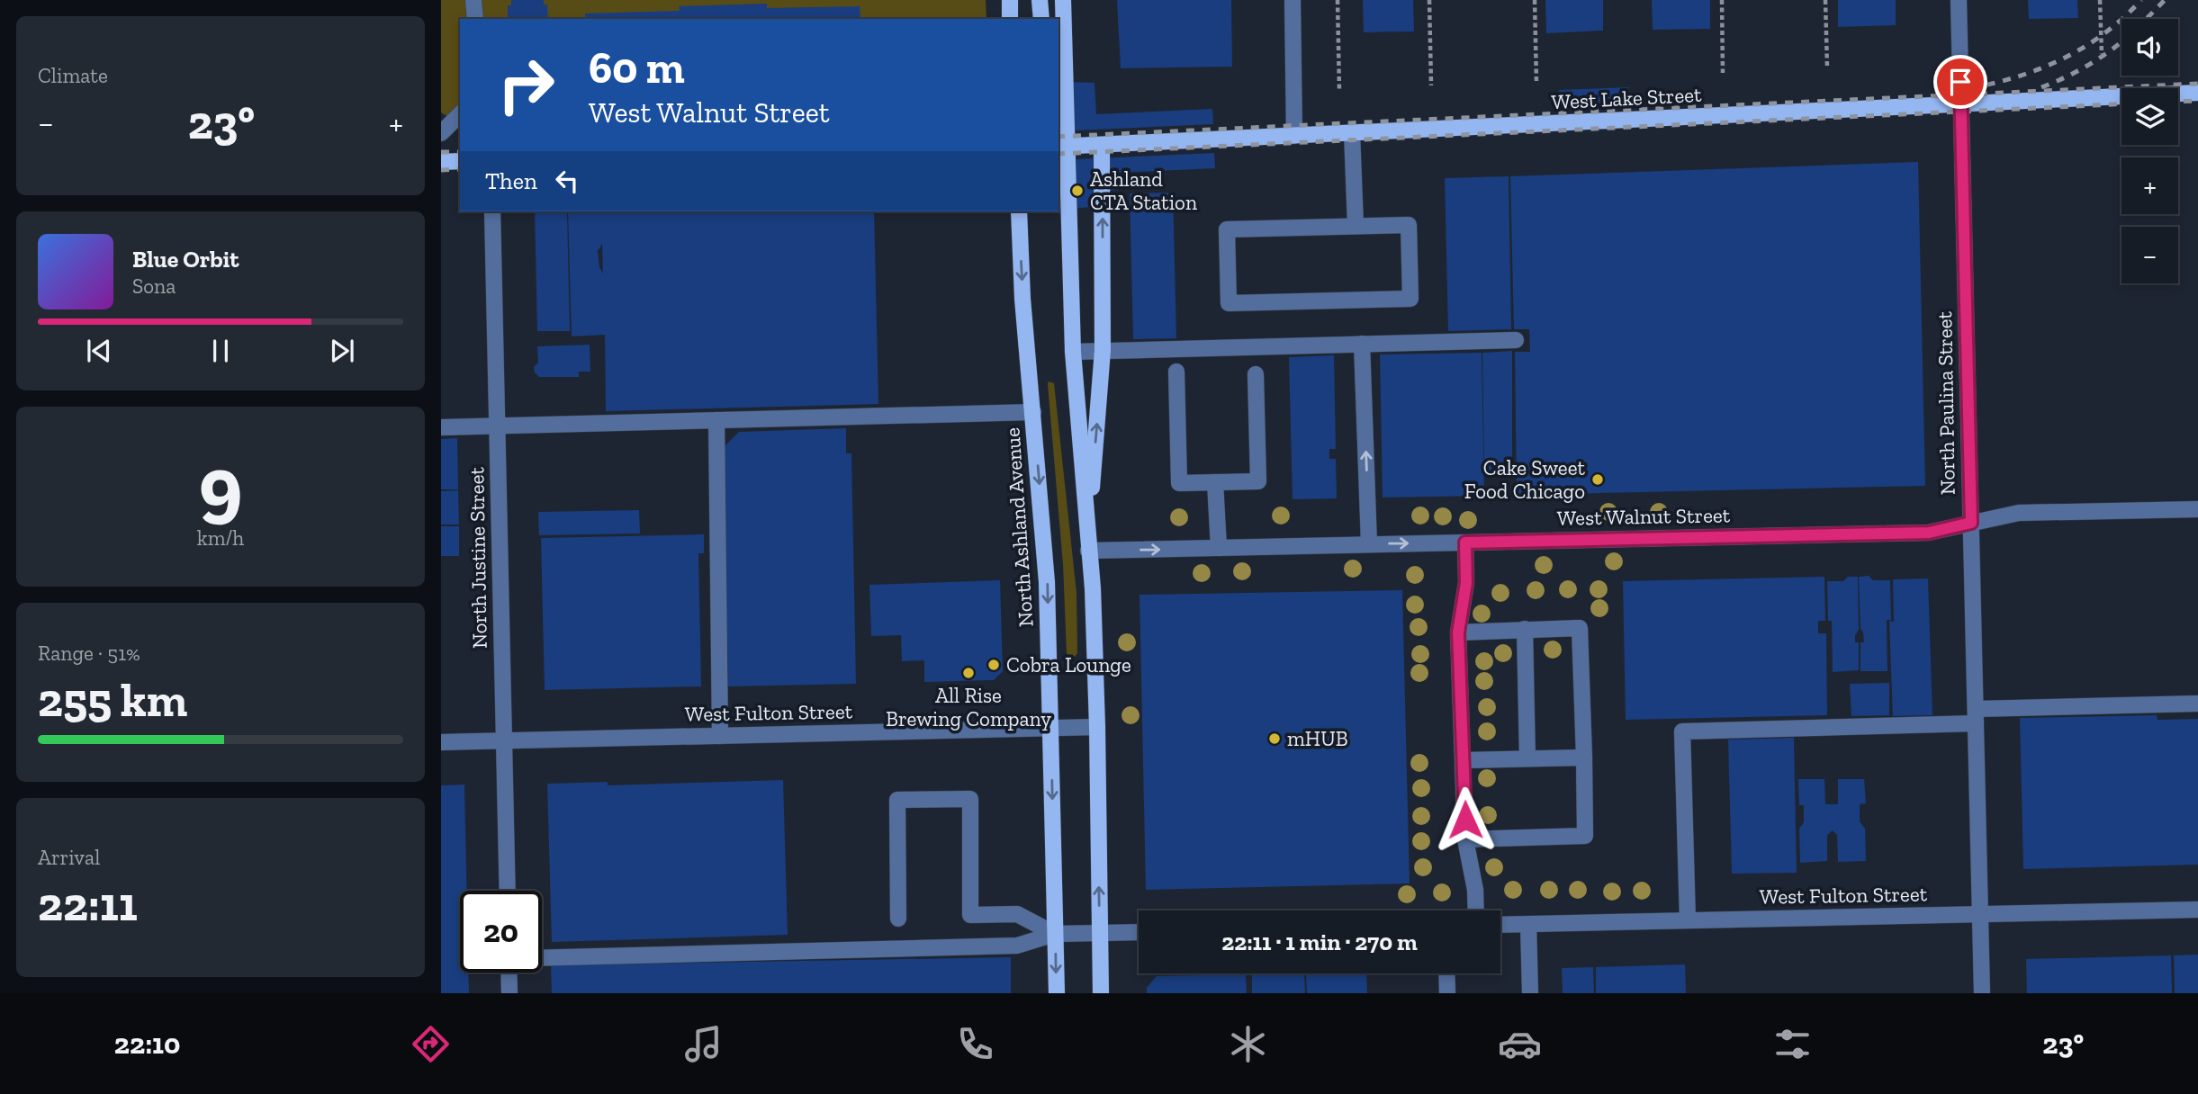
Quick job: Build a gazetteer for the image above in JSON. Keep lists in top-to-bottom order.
{
  "streets": {
    "main road": ["West Lake Street", "North Ashland Avenue"],
    "street": [
      "North Paulina Street",
      "West Walnut Street",
      "North Justine Street",
      "West Fulton Street"
    ]
  },
  "crossings": [
    ["West Lake Street", "North Paulina Street"],
    ["North Paulina Street", "West Walnut Street"],
    ["North Paulina Street", "West Fulton Street"],
    ["North Ashland Avenue", "West Fulton Street"],
    ["North Justine Street", "West Fulton Street"]
  ],
  "places": [
    "Ashland CTA Station",
    "Cake Sweet Food Chicago",
    "Cobra Lounge",
    "All Rise Brewing Company",
    "mHUB"
  ],
  "page": {
    "tile": [
      "Climate",
      ["9", "km/h"],
      ["Range · 51%", "255 km"],
      ["Arrival", "22:11"]
    ],
    "map_buttons": ["+", "−"],
    "turn": ["60 m", "West Walnut Street"],
    "heat": ["−", "23°", "+"],
    "then": "Then",
    "song": ["Blue Orbit", "Sona"],
    "limit": "20",
    "trip": "22:11 · 1 min · 270 m",
    "tabs": ["22:10", "23°"]
  }
}
